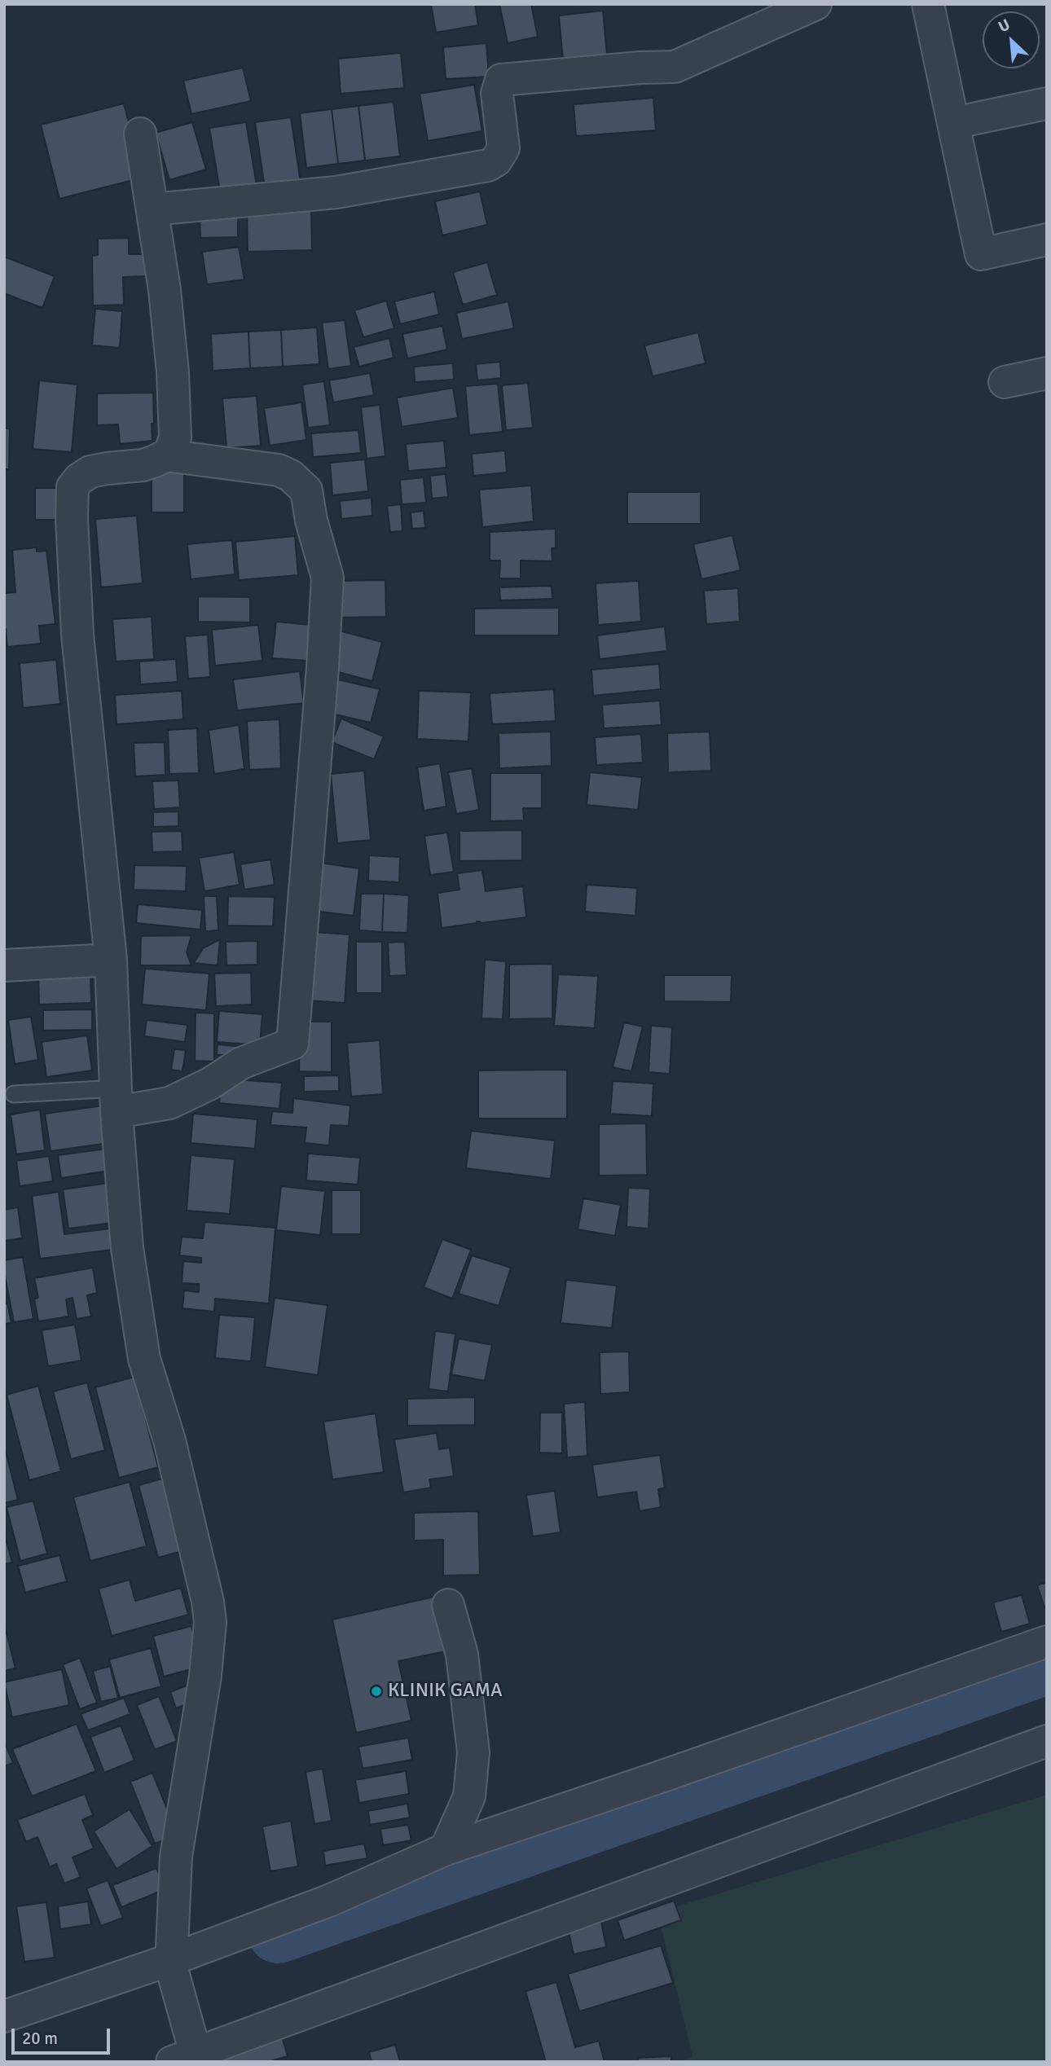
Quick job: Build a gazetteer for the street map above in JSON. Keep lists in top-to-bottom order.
{
  "places": ["KLINIK GAMA"],
  "scale_bar": "20 m",
  "north": "top left"
}
